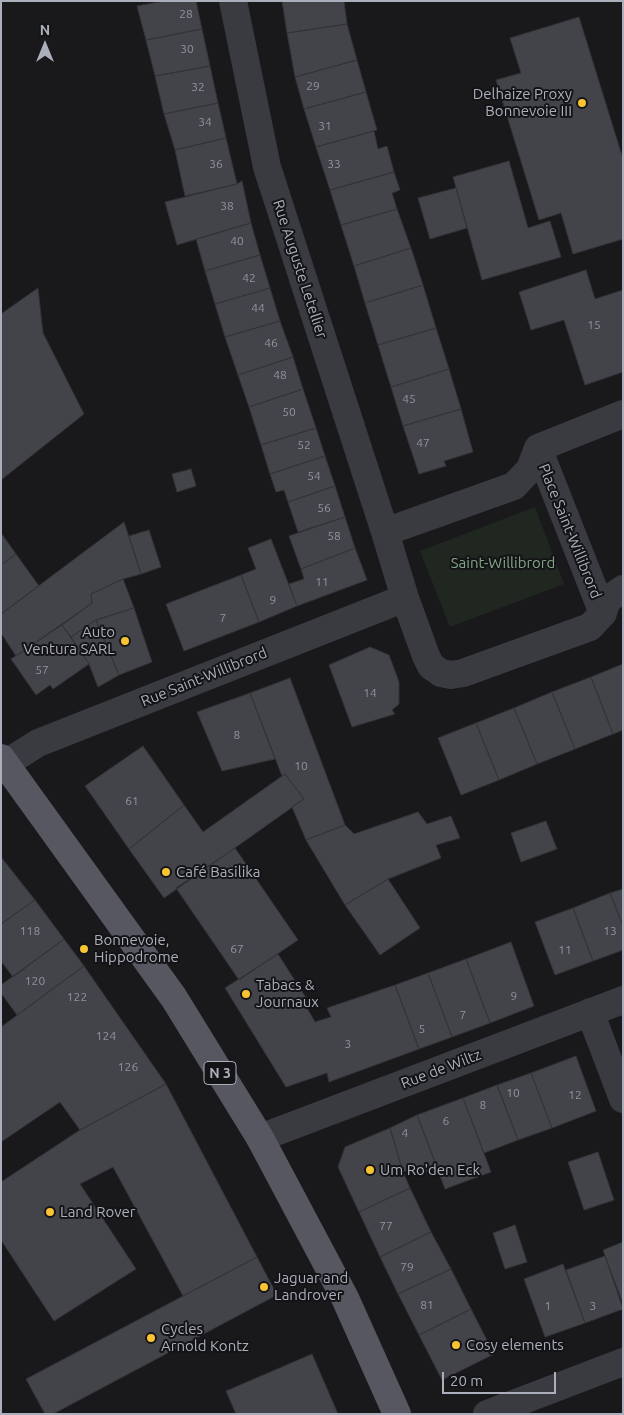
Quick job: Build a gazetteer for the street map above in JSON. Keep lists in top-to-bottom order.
{
  "streets": {
    "main road": ["N 3"],
    "street": [
      "Rue Auguste Letellier",
      "Place Saint-Willibrord",
      "Rue Saint-Willibrord",
      "Rue de Wiltz"
    ]
  },
  "crossings": [
    ["Rue Saint-Willibrord", "N 3"],
    ["Rue de Wiltz", "N 3"]
  ],
  "parks": ["Saint-Willibrord"],
  "places": [
    "Delhaize Proxy Bonnevoie III",
    "Auto Ventura SARL",
    "Café Basilika",
    "Bonnevoie, Hippodrome",
    "Tabacs & Journaux",
    "Um Ro'den Eck",
    "Land Rover",
    "Jaguar and Landrover",
    "Cycles Arnold Kontz",
    "Cosy elements"
  ],
  "house_numbers": [
    "28",
    "30",
    "29",
    "32",
    "34",
    "31",
    "36",
    "33",
    "38",
    "40",
    "42",
    "44",
    "15",
    "46",
    "48",
    "45",
    "50",
    "47",
    "52",
    "54",
    "56",
    "58",
    "11",
    "9",
    "7",
    "57",
    "14",
    "8",
    "10",
    "61",
    "118",
    "13",
    "67",
    "11",
    "120",
    "9",
    "122",
    "7",
    "5",
    "124",
    "3",
    "126",
    "10",
    "12",
    "8",
    "6",
    "4",
    "77",
    "79",
    "81",
    "1",
    "3"
  ],
  "scale_bar": "20 m",
  "north": "top"
}
